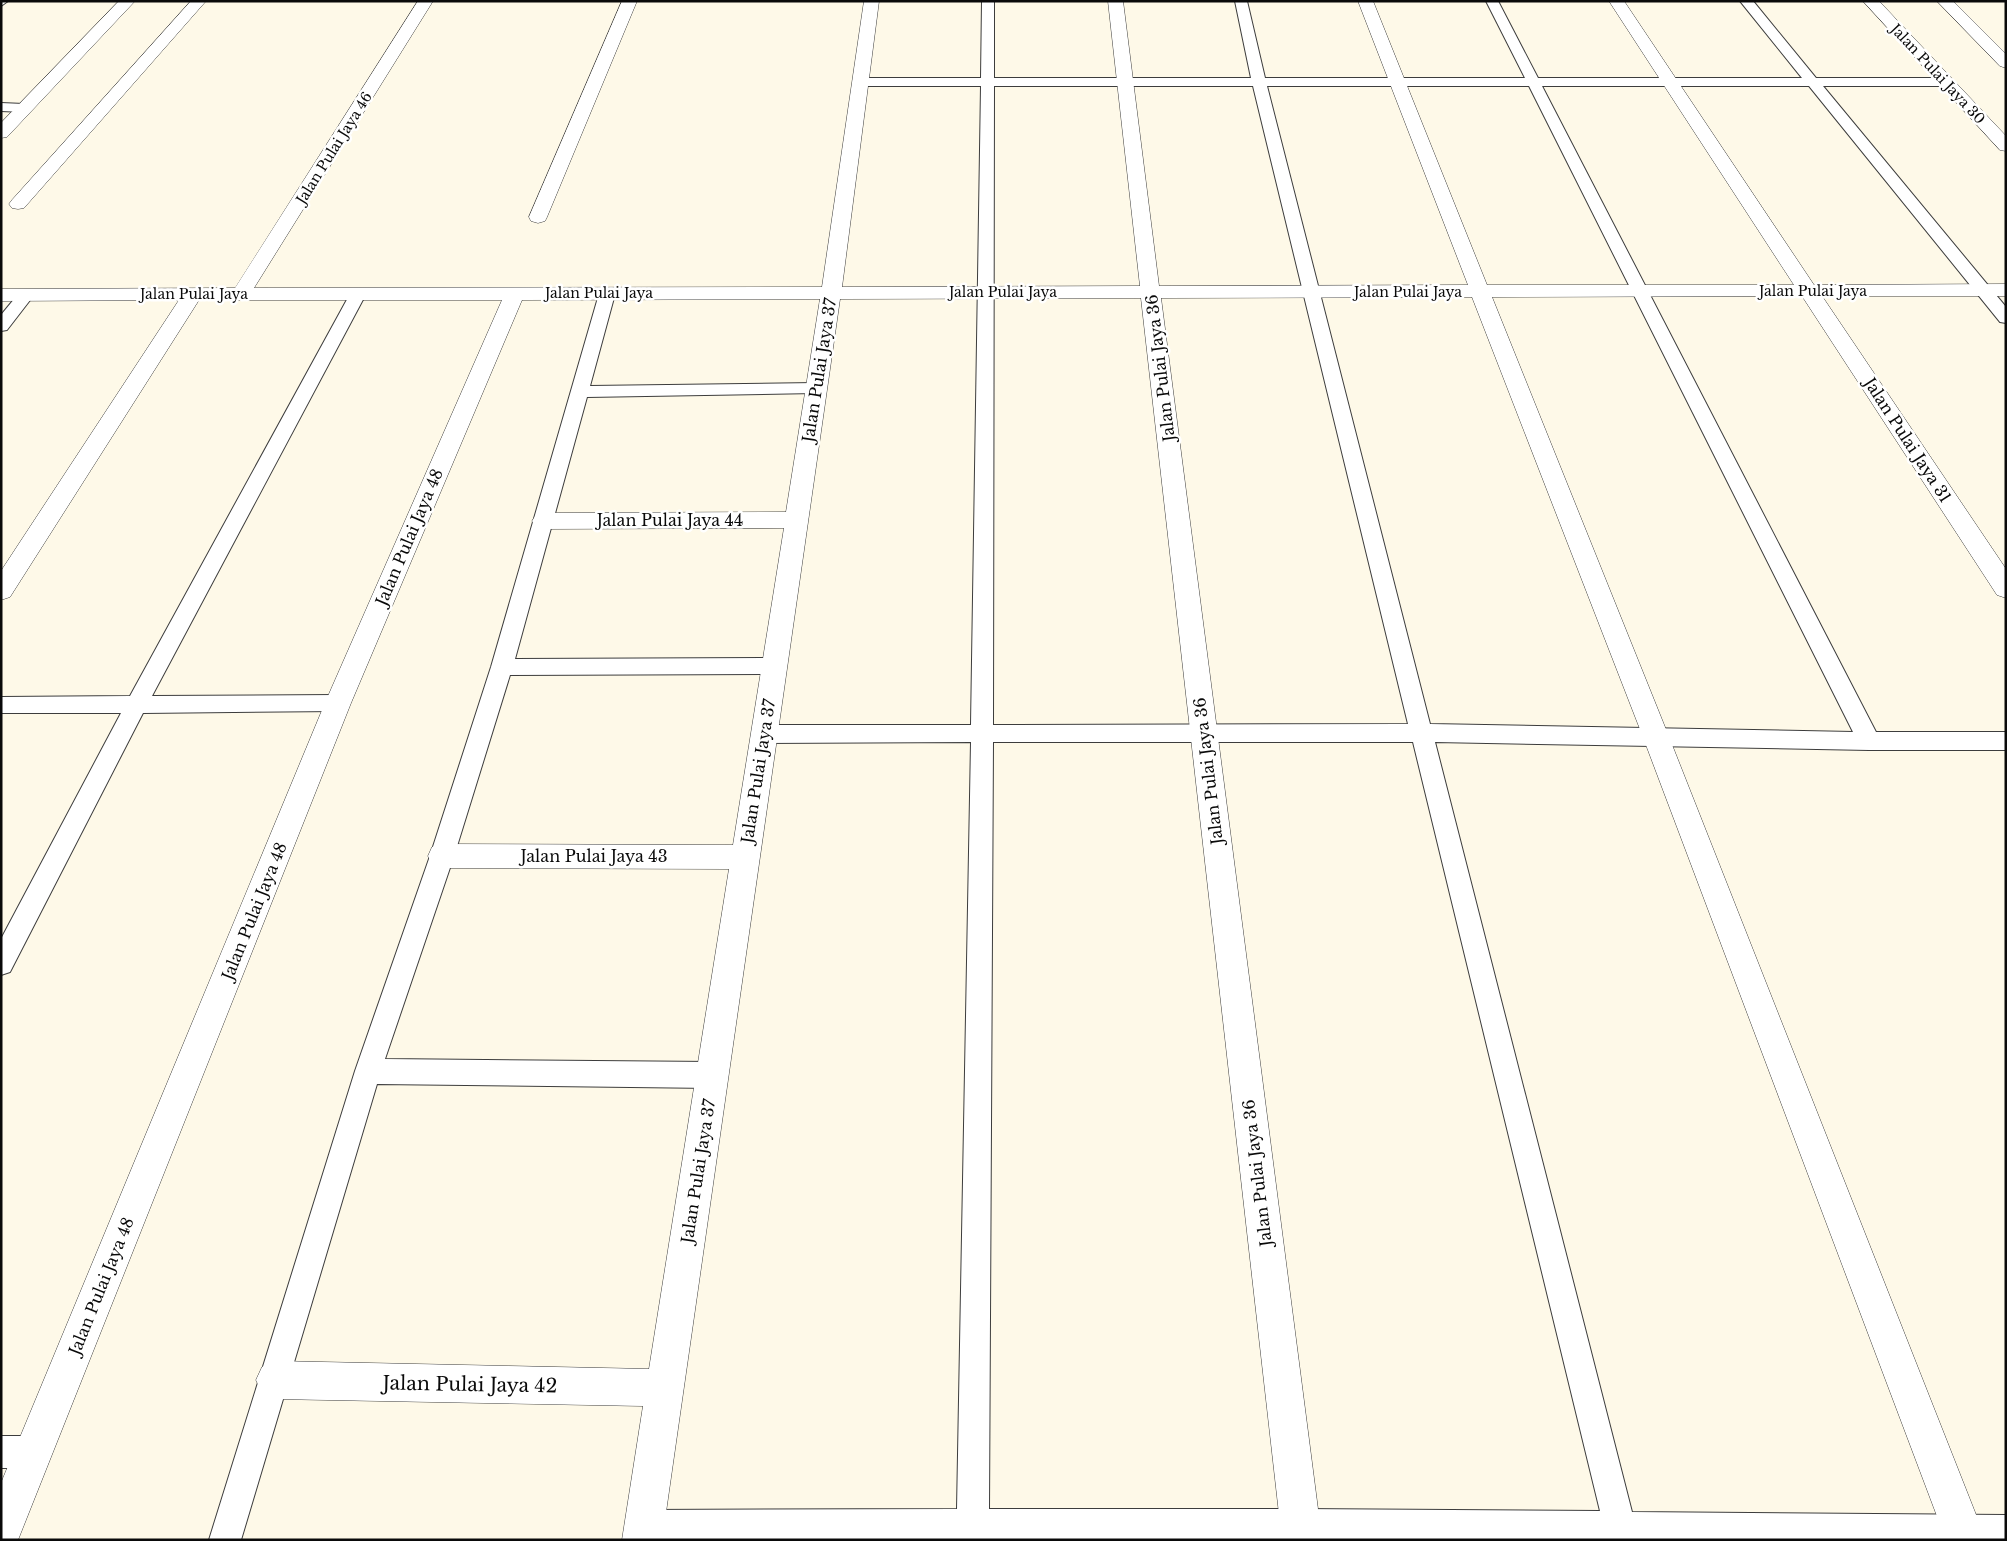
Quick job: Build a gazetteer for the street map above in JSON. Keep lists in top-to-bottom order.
{
  "streets": {
    "street": [
      "Jalan Pulai Jaya 30",
      "Jalan Pulai Jaya 46",
      "Jalan Pulai Jaya",
      "Jalan Pulai Jaya 36",
      "Jalan Pulai Jaya 37",
      "Jalan Pulai Jaya 31",
      "Jalan Pulai Jaya 44",
      "Jalan Pulai Jaya 48",
      "Jalan Pulai Jaya 43",
      "Jalan Pulai Jaya 42"
    ]
  },
  "crossings": [
    ["Jalan Pulai Jaya 46", "Jalan Pulai Jaya"],
    ["Jalan Pulai Jaya", "Jalan Pulai Jaya 36"],
    ["Jalan Pulai Jaya", "Jalan Pulai Jaya 37"],
    ["Jalan Pulai Jaya", "Jalan Pulai Jaya 31"],
    ["Jalan Pulai Jaya", "Jalan Pulai Jaya 48"],
    ["Jalan Pulai Jaya 37", "Jalan Pulai Jaya 44"],
    ["Jalan Pulai Jaya 37", "Jalan Pulai Jaya 43"],
    ["Jalan Pulai Jaya 37", "Jalan Pulai Jaya 42"]
  ]
}
